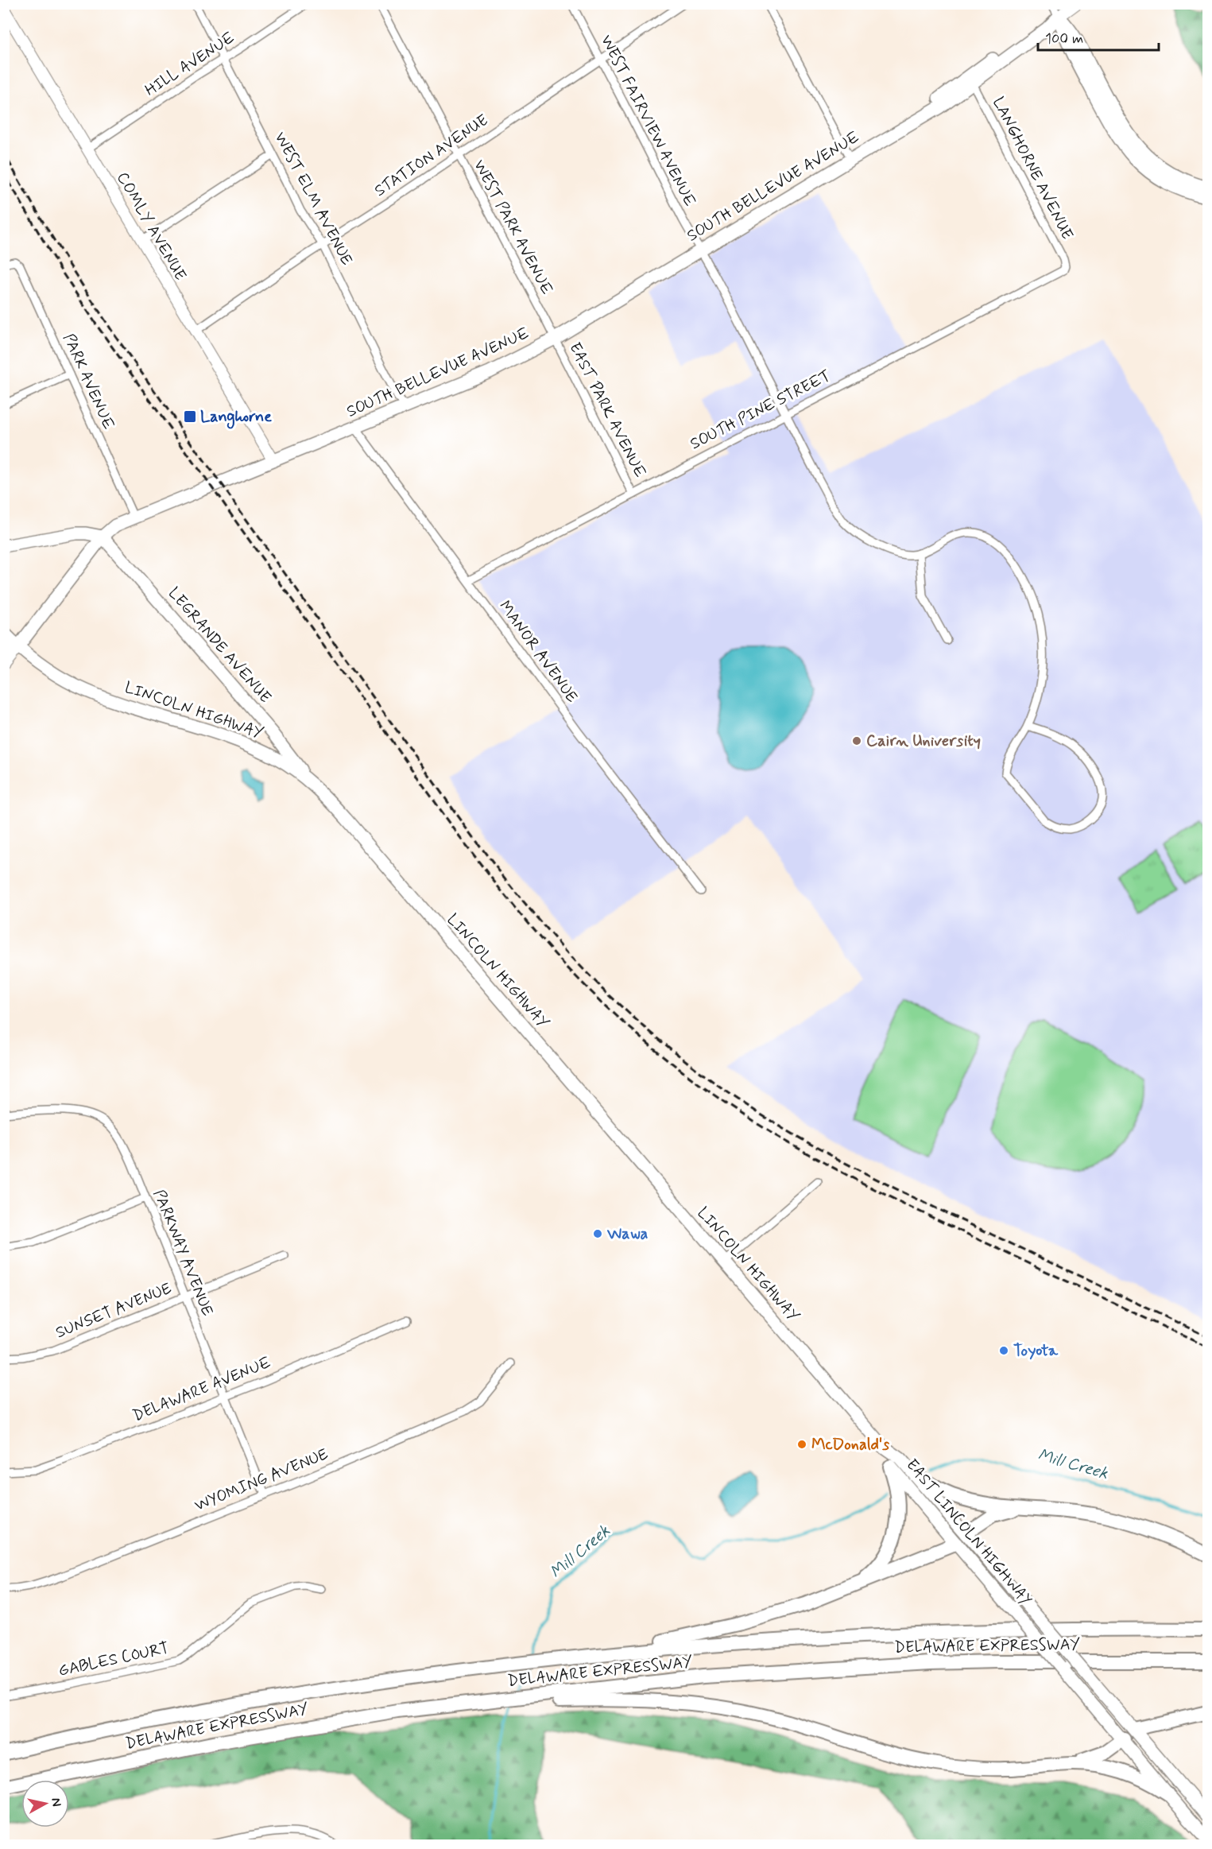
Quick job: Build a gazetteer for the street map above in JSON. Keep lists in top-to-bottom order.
{
  "streets": {
    "highway": ["DELAWARE EXPRESSWAY"],
    "main road": [
      "SOUTH BELLEVUE AVENUE",
      "LEGRANDE AVENUE",
      "LINCOLN HIGHWAY",
      "EAST LINCOLN HIGHWAY"
    ],
    "street": [
      "HILL AVENUE",
      "WEST FAIRVIEW AVENUE",
      "STATION AVENUE",
      "LANGHORNE AVENUE",
      "WEST ELM AVENUE",
      "COMLY AVENUE",
      "WEST PARK AVENUE",
      "PARK AVENUE",
      "EAST PARK AVENUE",
      "SOUTH PINE STREET",
      "MANOR AVENUE",
      "PARKWAY AVENUE",
      "SUNSET AVENUE",
      "DELAWARE AVENUE",
      "WYOMING AVENUE",
      "GABLES COURT"
    ]
  },
  "crossings": [
    ["HILL AVENUE", "WEST ELM AVENUE"],
    ["HILL AVENUE", "COMLY AVENUE"],
    ["WEST FAIRVIEW AVENUE", "STATION AVENUE"],
    ["WEST FAIRVIEW AVENUE", "SOUTH BELLEVUE AVENUE"],
    ["WEST FAIRVIEW AVENUE", "SOUTH PINE STREET"],
    ["STATION AVENUE", "WEST ELM AVENUE"],
    ["STATION AVENUE", "COMLY AVENUE"],
    ["STATION AVENUE", "WEST PARK AVENUE"],
    ["LANGHORNE AVENUE", "SOUTH BELLEVUE AVENUE"],
    ["LANGHORNE AVENUE", "SOUTH PINE STREET"],
    ["SOUTH BELLEVUE AVENUE", "WEST ELM AVENUE"],
    ["SOUTH BELLEVUE AVENUE", "COMLY AVENUE"],
    ["SOUTH BELLEVUE AVENUE", "WEST PARK AVENUE"],
    ["SOUTH BELLEVUE AVENUE", "PARK AVENUE"],
    ["SOUTH BELLEVUE AVENUE", "EAST PARK AVENUE"],
    ["SOUTH BELLEVUE AVENUE", "LEGRANDE AVENUE"],
    ["SOUTH BELLEVUE AVENUE", "MANOR AVENUE"],
    ["SOUTH BELLEVUE AVENUE", "LINCOLN HIGHWAY"],
    ["WEST PARK AVENUE", "EAST PARK AVENUE"],
    ["EAST PARK AVENUE", "SOUTH PINE STREET"],
    ["SOUTH PINE STREET", "MANOR AVENUE"],
    ["LEGRANDE AVENUE", "LINCOLN HIGHWAY"],
    ["LINCOLN HIGHWAY", "EAST LINCOLN HIGHWAY"],
    ["PARKWAY AVENUE", "SUNSET AVENUE"],
    ["PARKWAY AVENUE", "DELAWARE AVENUE"],
    ["PARKWAY AVENUE", "WYOMING AVENUE"]
  ],
  "water": ["Mill Creek"],
  "places": {
    "transit": ["Langhorne"],
    "other": [
      "Cairn University",
      "Wawa",
      "Toyota",
      "McDonald's"
    ]
  },
  "scale_bar": "100 m",
  "north": "right"
}
